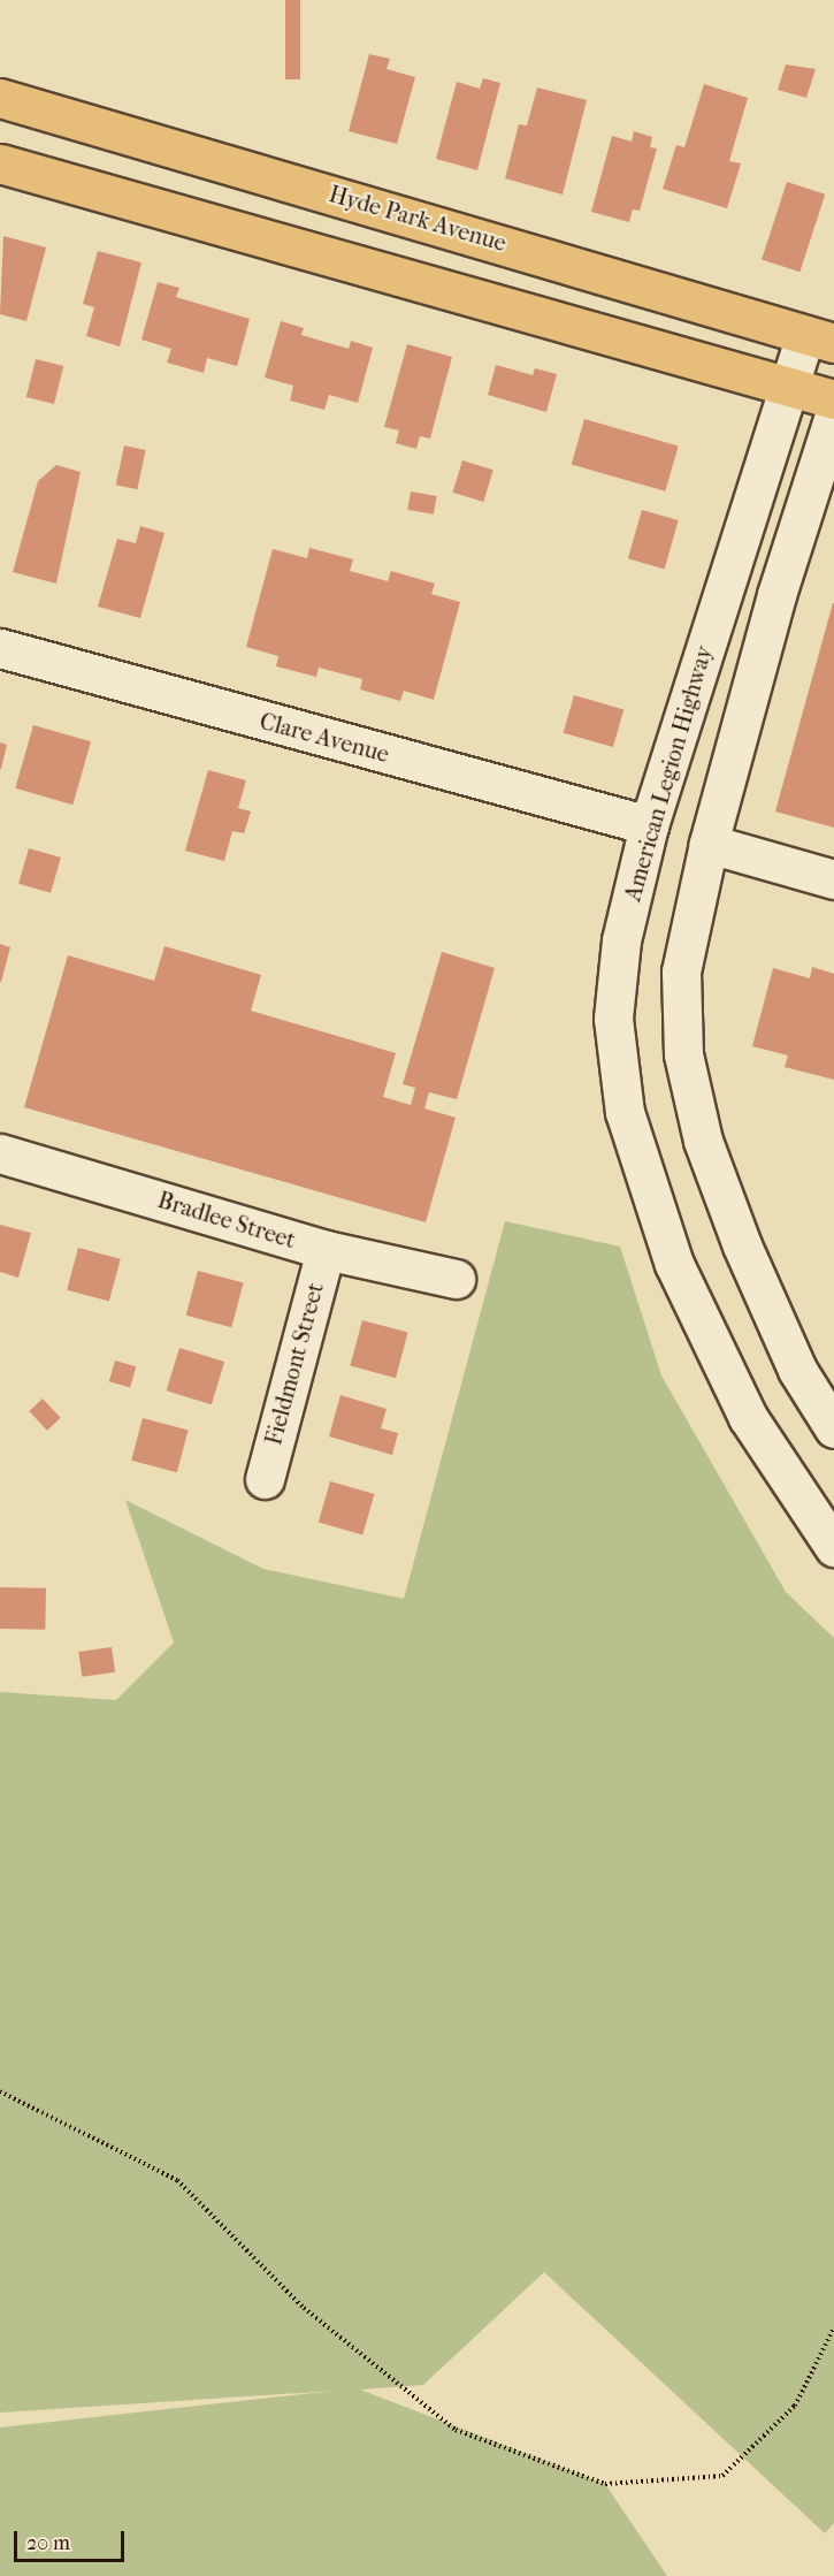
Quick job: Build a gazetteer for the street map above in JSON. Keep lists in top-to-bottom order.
{
  "streets": {
    "main road": [
      "Hyde Park Avenue",
      "Clare Avenue",
      "American Legion Highway",
      "Bradlee Street",
      "Fieldmont Street"
    ]
  },
  "crossings": [
    ["Hyde Park Avenue", "American Legion Highway"],
    ["Clare Avenue", "American Legion Highway"],
    ["Bradlee Street", "Fieldmont Street"]
  ],
  "scale_bar": "20 m"
}
